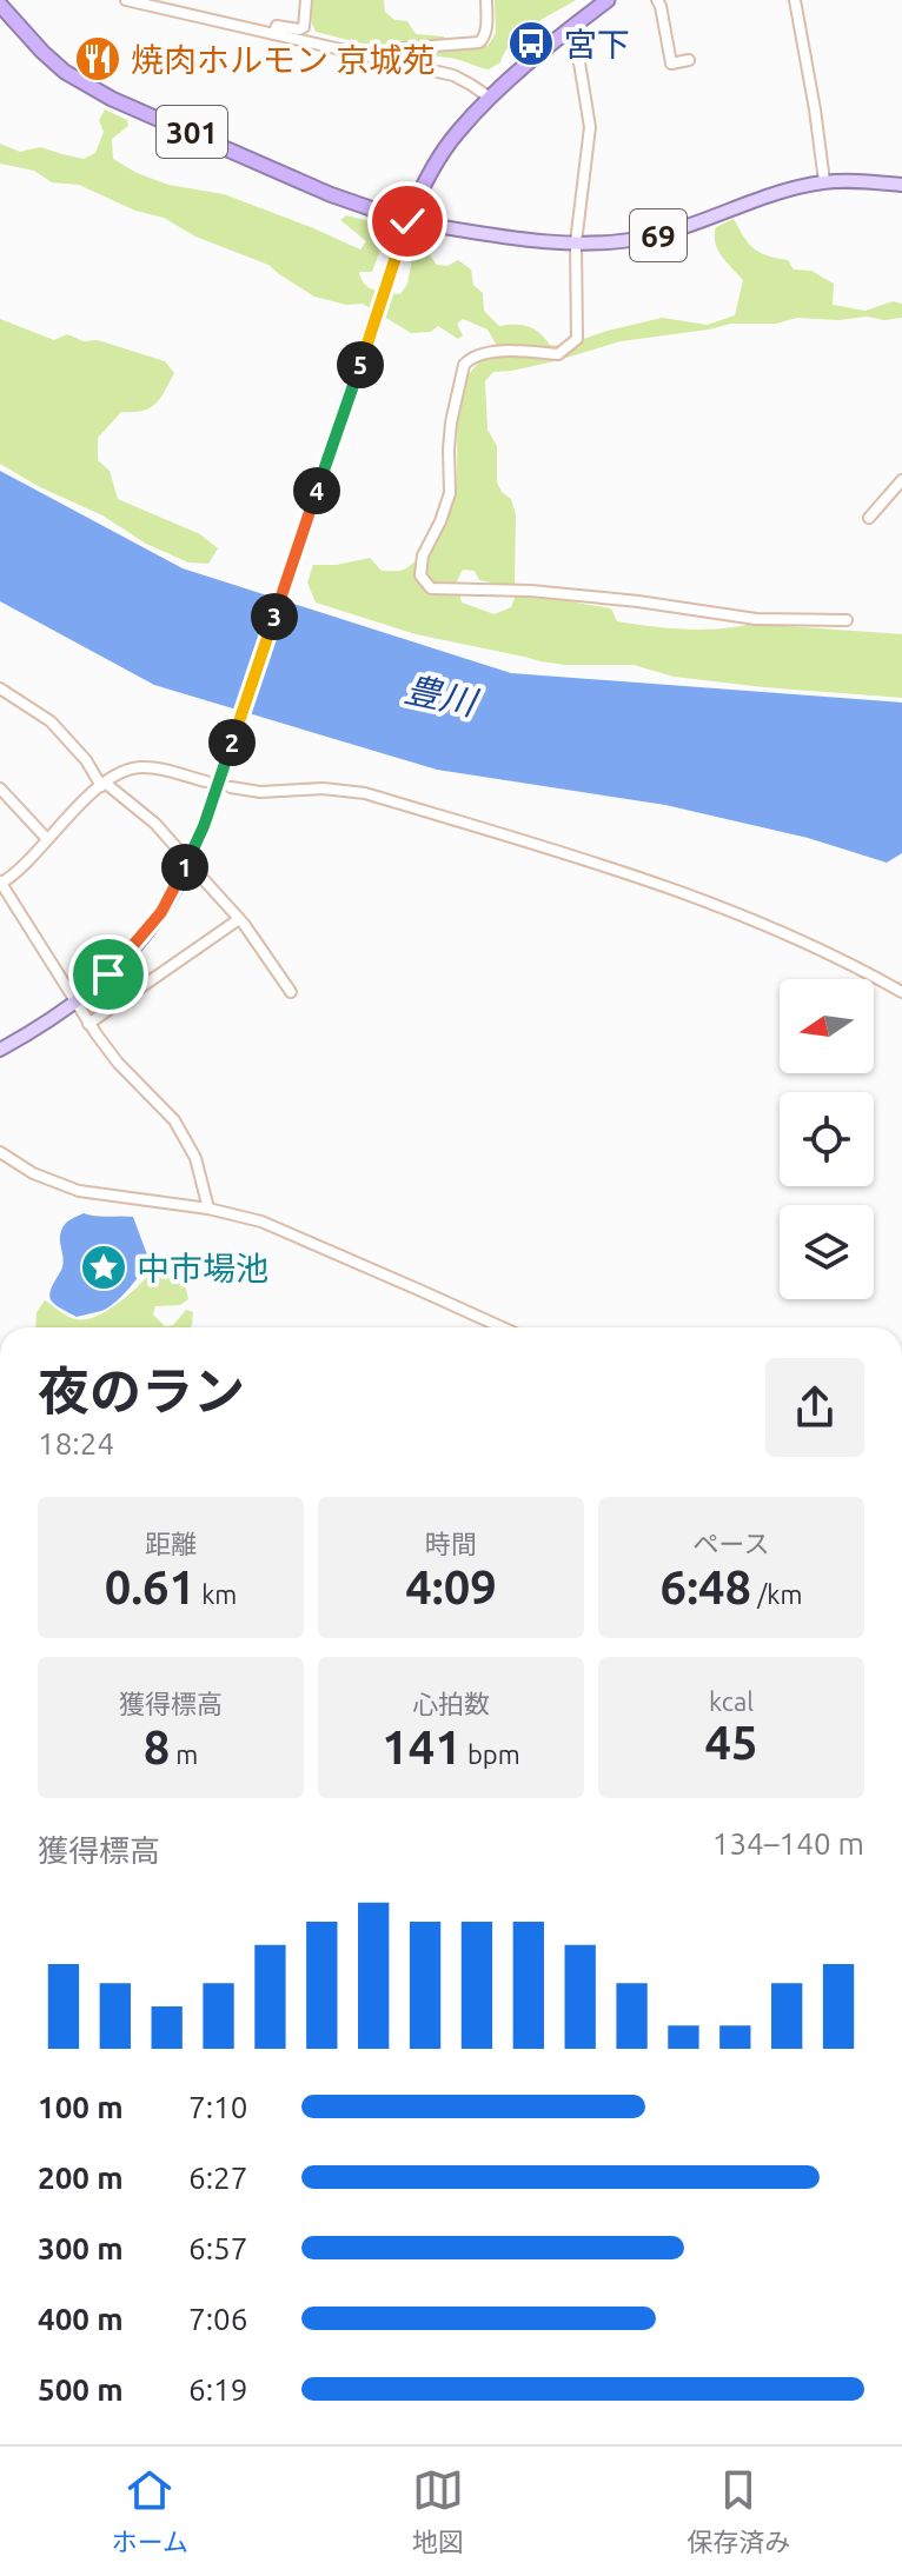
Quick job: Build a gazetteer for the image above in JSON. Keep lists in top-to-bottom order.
{
  "streets": {
    "highway": ["301"],
    "main road": ["69"]
  },
  "crossings": [
    ["301", "69"]
  ],
  "water": ["豊川"],
  "places": {
    "bus stop": ["宮下"],
    "restaurant": ["焼肉ホルモン 京城苑"],
    "place": ["中市場池"]
  },
  "north": "left",
  "page": {
    "pins": [
      "5",
      "4",
      "3",
      "2",
      "1"
    ],
    "heading": ["夜のラン", "18:24"],
    "stats": [
      ["距離", "0.61 km"],
      ["時間", "4:09"],
      ["ペース", "6:48 /km"],
      ["獲得標高", "8 m"],
      ["心拍数", "141 bpm"],
      ["kcal", "45"]
    ],
    "chart": ["獲得標高", "134–140 m"],
    "list": [
      {
        "name": "100 m",
        "note": "7:10"
      },
      {
        "name": "200 m",
        "note": "6:27"
      },
      {
        "name": "300 m",
        "note": "6:57"
      },
      {
        "name": "400 m",
        "note": "7:06"
      },
      {
        "name": "500 m",
        "note": "6:19"
      }
    ],
    "tabs": ["ホーム", "地図", "保存済み"]
  }
}
